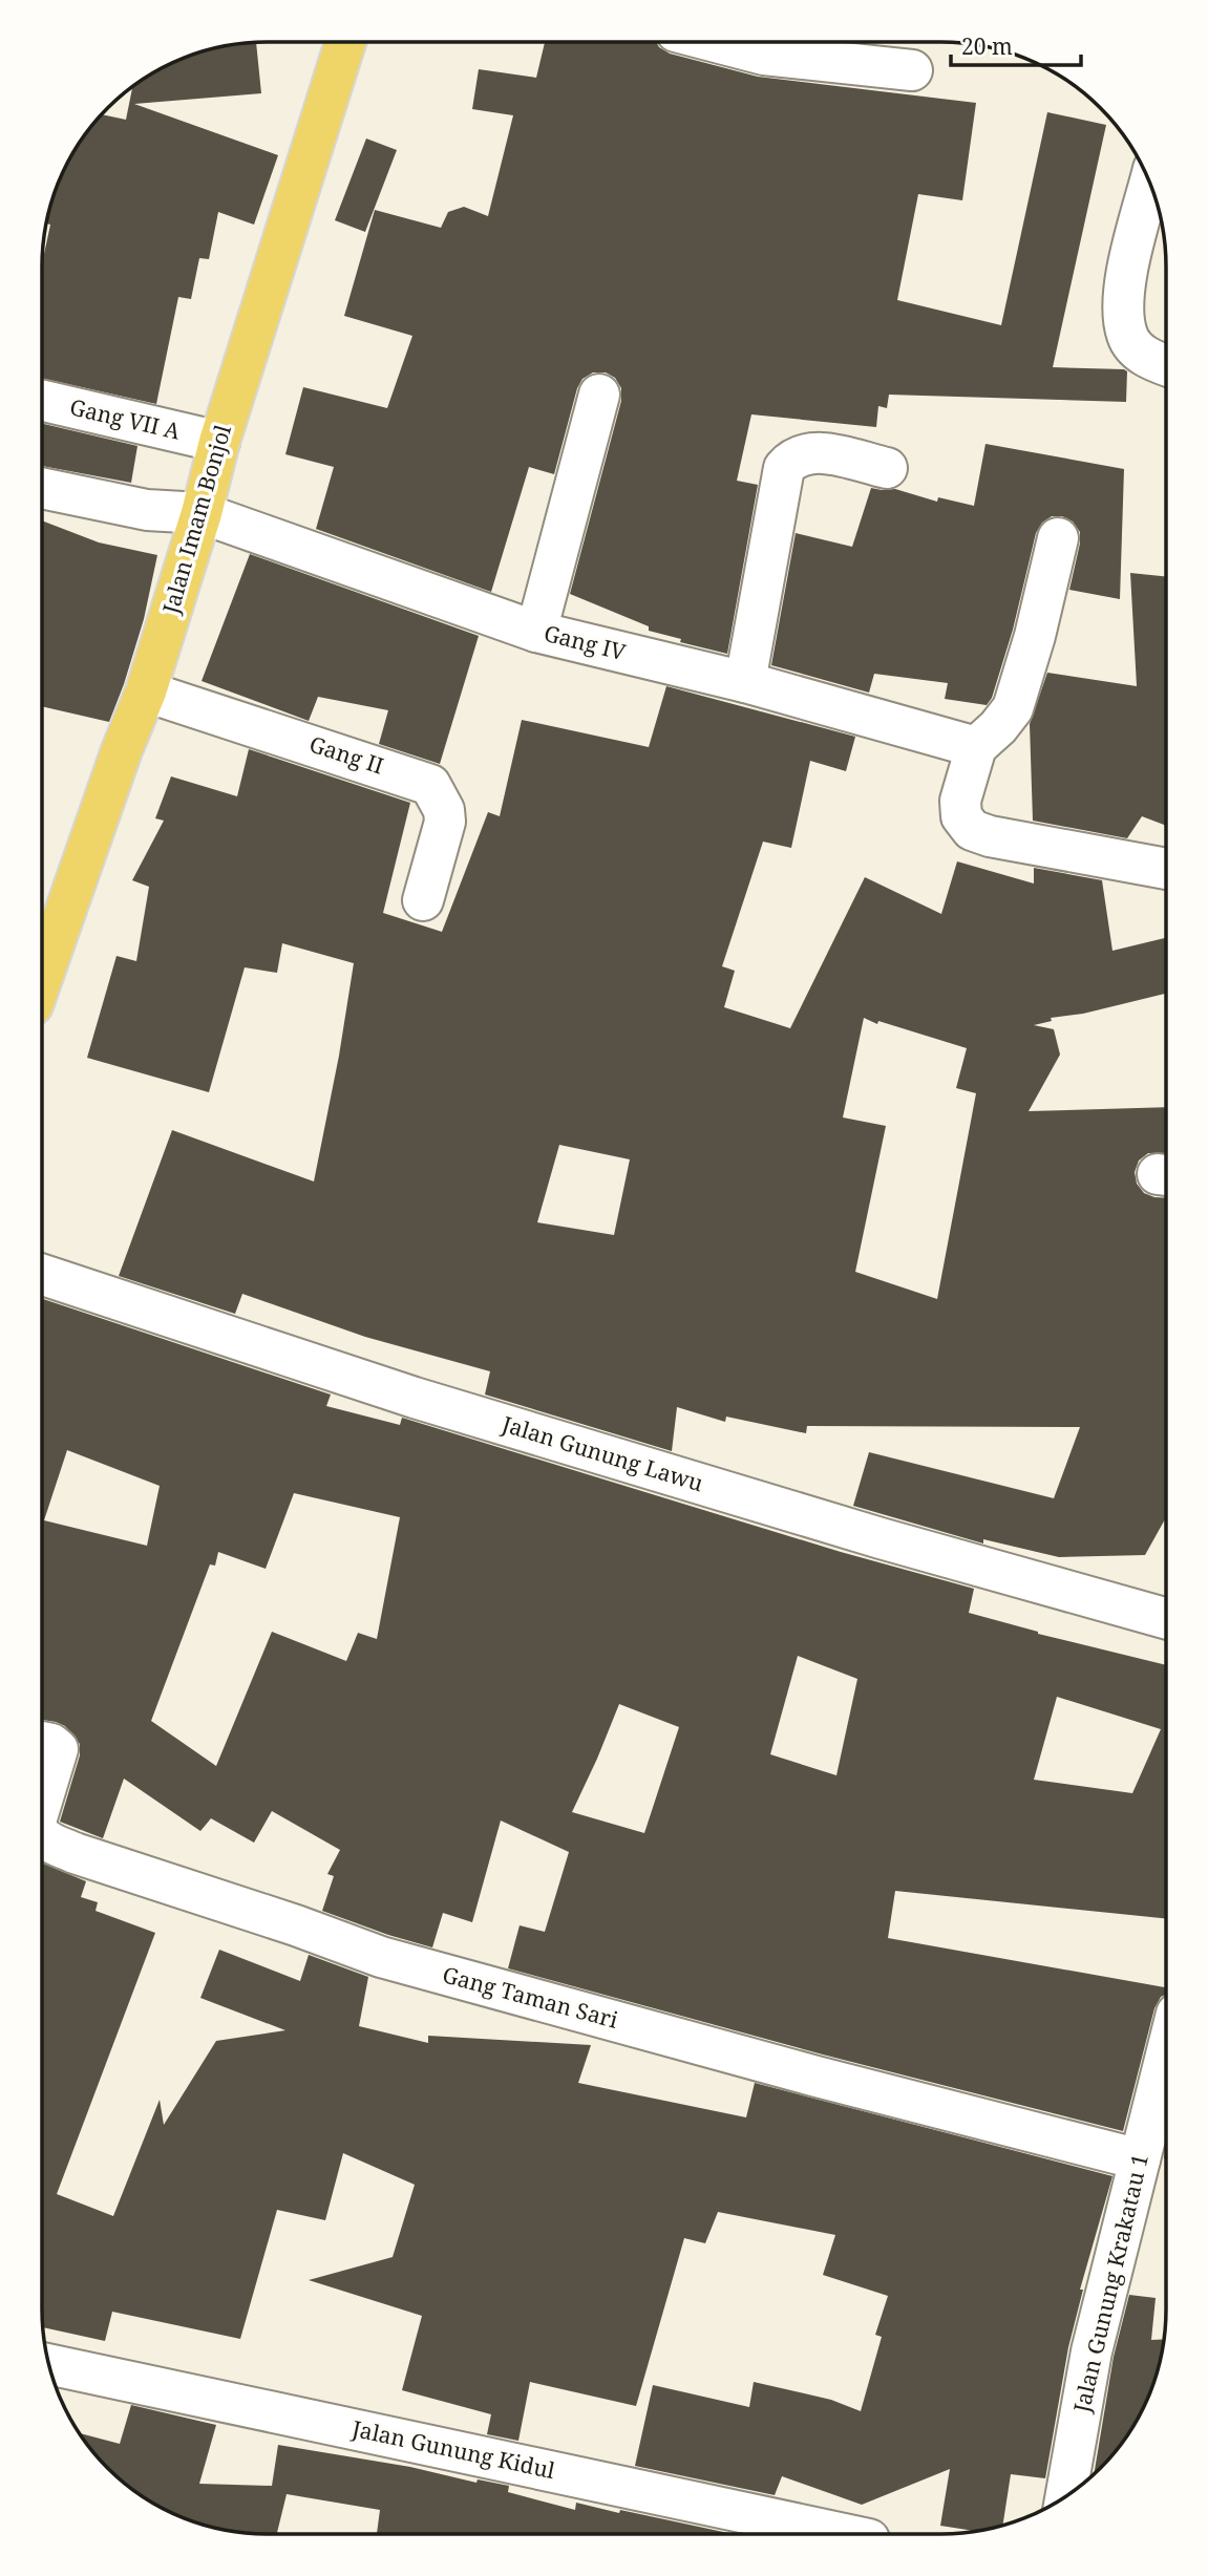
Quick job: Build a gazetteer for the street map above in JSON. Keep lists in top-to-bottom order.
{
  "streets": {
    "highway": ["Jalan Imam Bonjol"],
    "street": [
      "Gang VII A",
      "Gang IV",
      "Gang II",
      "Jalan Gunung Lawu",
      "Gang Taman Sari",
      "Jalan Gunung Krakatau 1",
      "Jalan Gunung Kidul"
    ]
  },
  "crossings": [
    ["Gang VII A", "Jalan Imam Bonjol"],
    ["Jalan Imam Bonjol", "Gang IV"],
    ["Jalan Imam Bonjol", "Gang II"],
    ["Gang Taman Sari", "Jalan Gunung Krakatau 1"]
  ],
  "scale_bar": "20 m"
}
